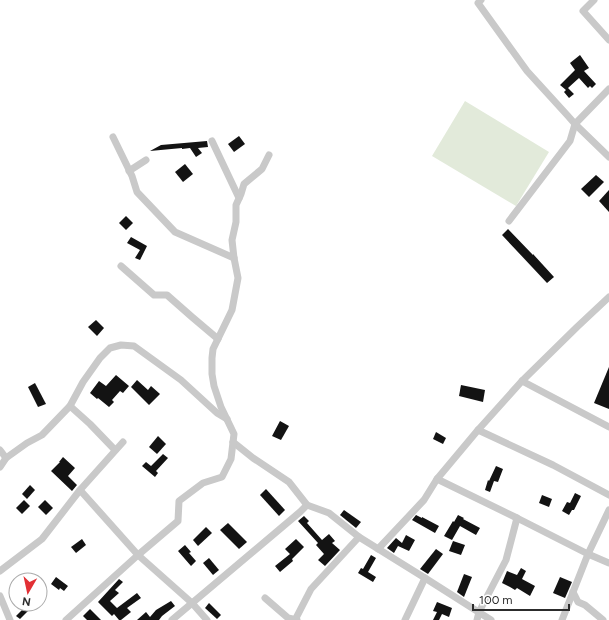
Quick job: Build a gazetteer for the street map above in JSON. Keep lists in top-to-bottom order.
{
  "scale_bar": "100 m",
  "north": "bottom"
}
